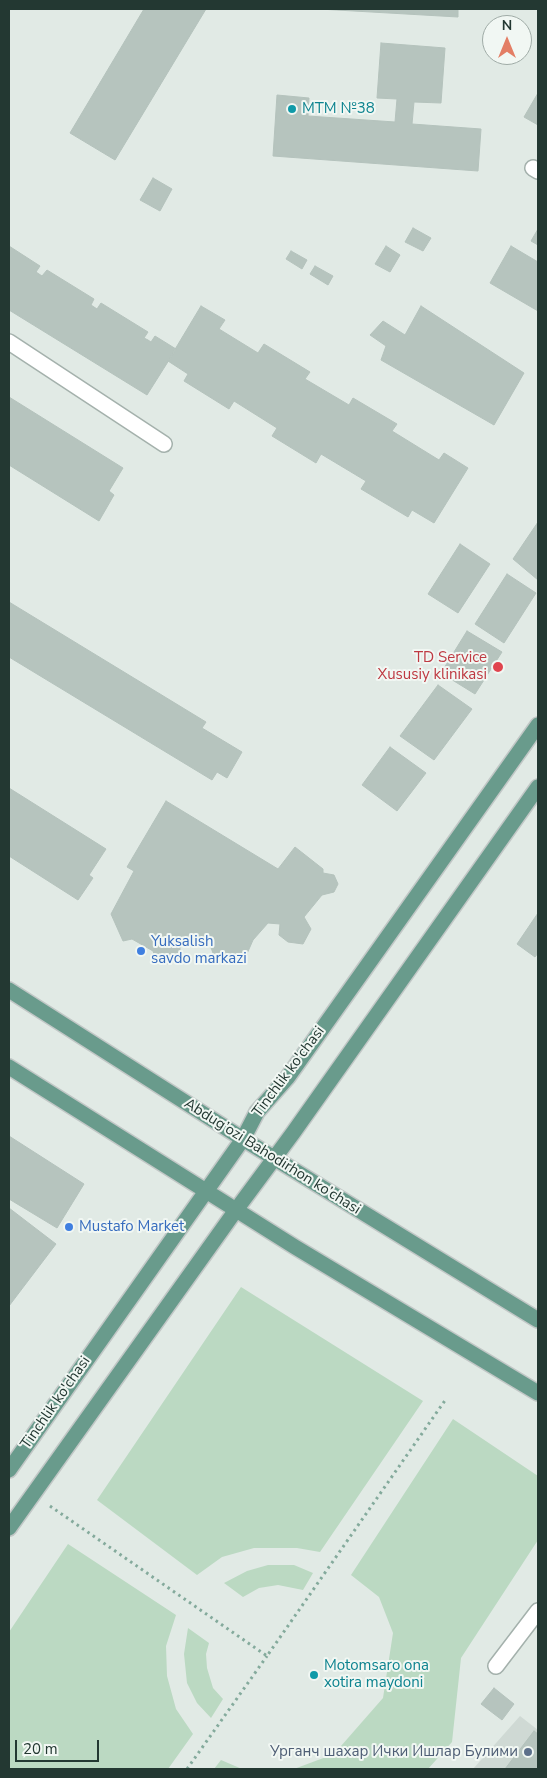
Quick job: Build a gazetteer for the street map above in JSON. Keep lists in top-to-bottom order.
{
  "streets": {
    "main road": ["Tinchlik ko'chasi", "Abdug’ozi Bahodirhon ko’chasi"]
  },
  "crossings": [
    ["Tinchlik ko'chasi", "Abdug’ozi Bahodirhon ko’chasi"]
  ],
  "places": [
    "МТМ №38",
    "TD Service Xususiy klinikasi",
    "Yuksalish savdo markazi",
    "Mustafo Market",
    "Motomsaro ona xotira maydoni",
    "Урганч шахар Ички Ишлар Булими"
  ],
  "scale_bar": "20 m",
  "north": "top"
}
